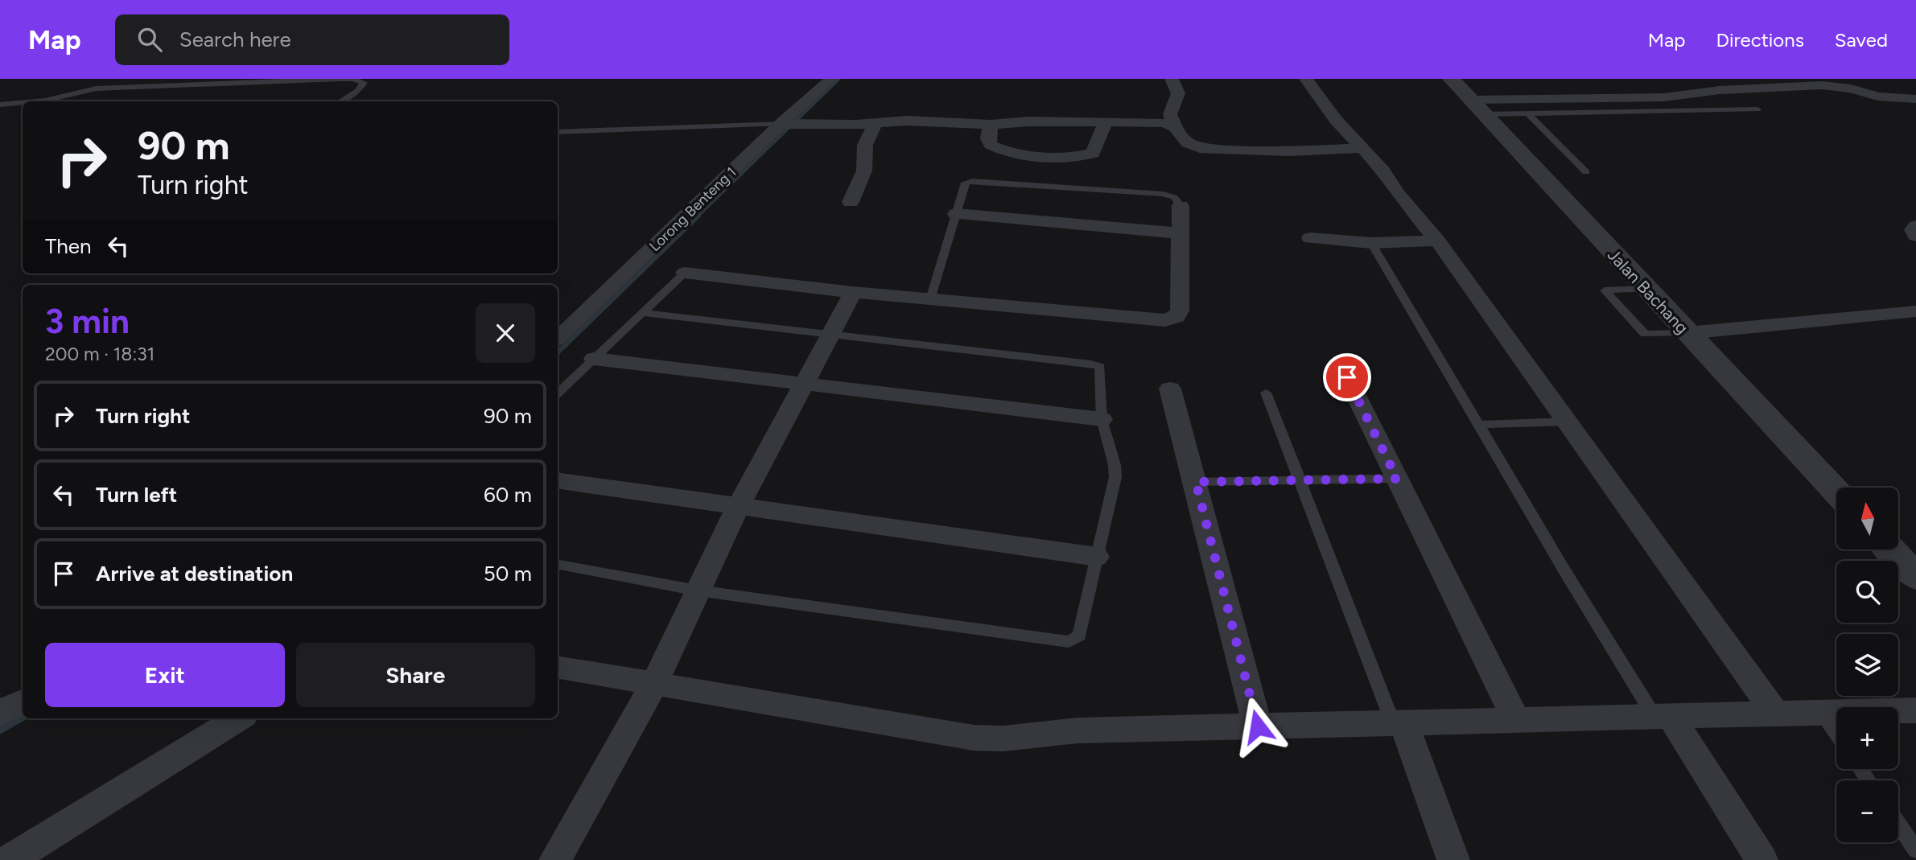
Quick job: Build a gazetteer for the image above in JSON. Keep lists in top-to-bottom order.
{
  "streets": {
    "street": ["Lorong Benteng 1", "Jalan Bachang"]
  },
  "north": "top",
  "page": {
    "header": "Map",
    "search": "Search here",
    "nav": ["Map", "Directions", "Saved"],
    "turn": ["90 m", "Turn right"],
    "then": "Then",
    "heading": ["3 min", "200 m · 18:31"],
    "list": [
      {
        "name": "Turn right",
        "value": "90 m"
      },
      {
        "name": "Turn left",
        "value": "60 m"
      },
      {
        "name": "Arrive at destination",
        "value": "50 m"
      }
    ],
    "map_buttons": ["+", "−"],
    "buttons": ["Exit", "Share"]
  }
}
